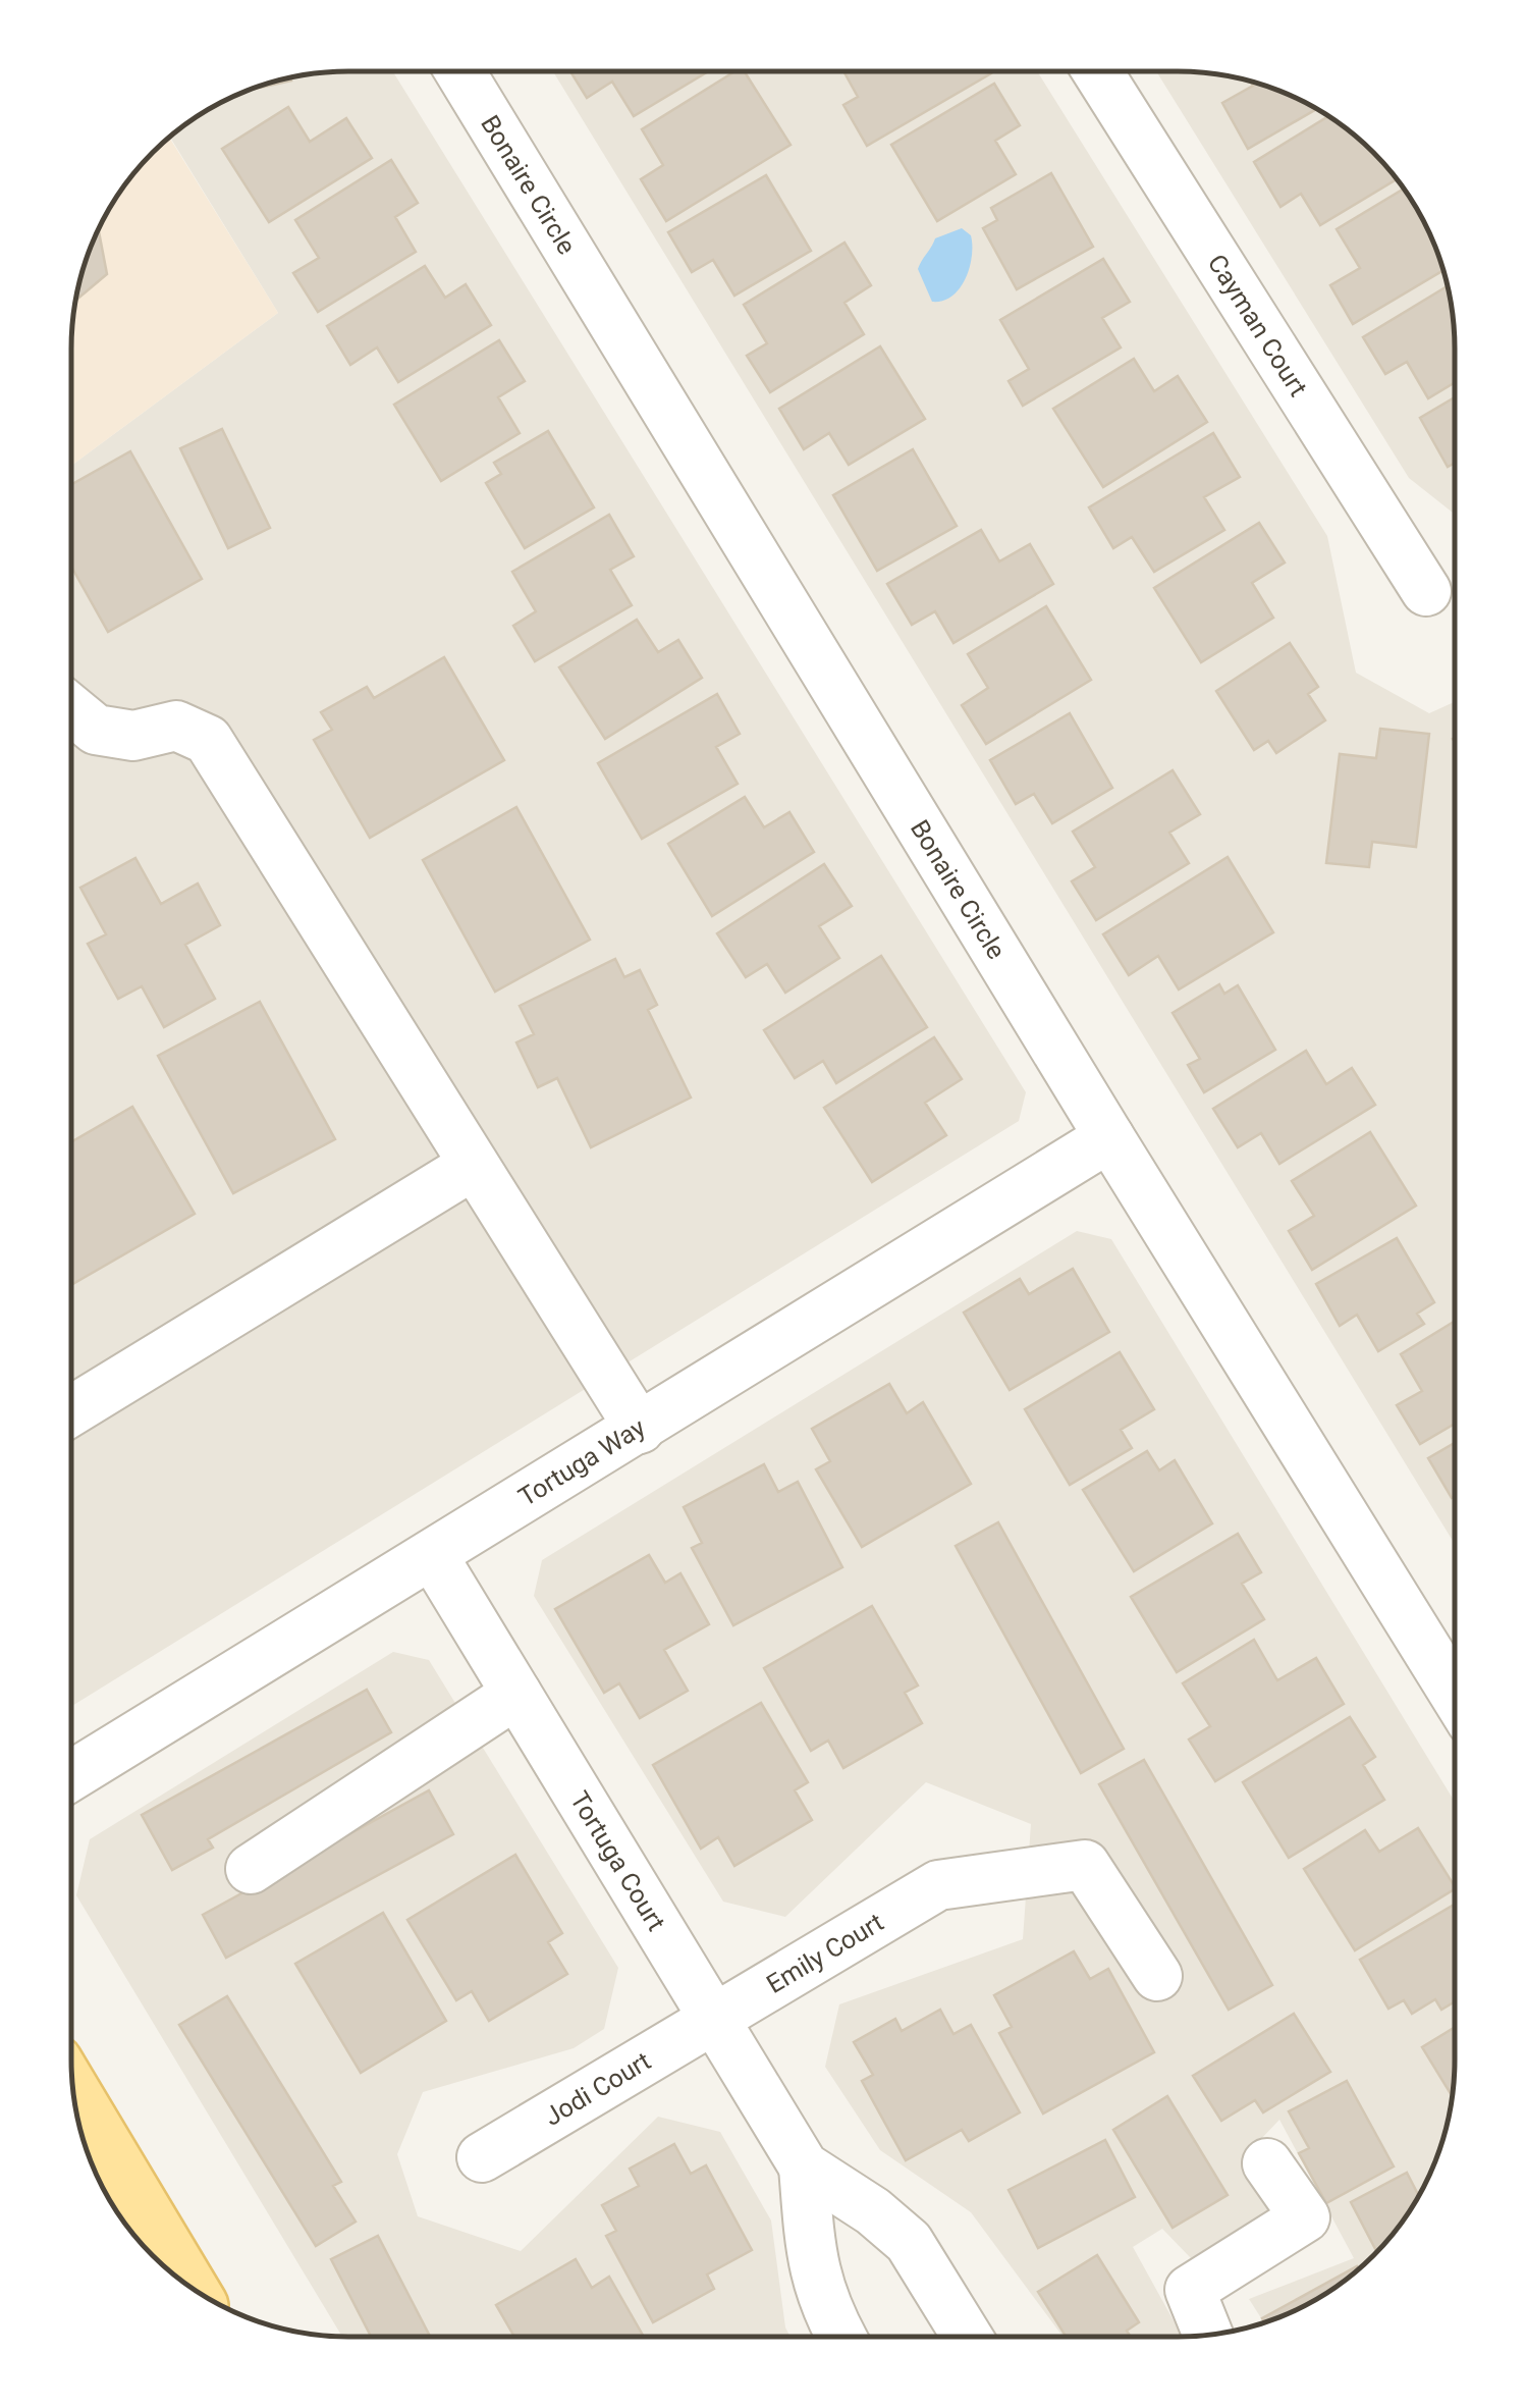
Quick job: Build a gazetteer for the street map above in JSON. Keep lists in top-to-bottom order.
{
  "streets": {
    "street": [
      "Bonaire Circle",
      "Cayman Court",
      "Tortuga Way",
      "Tortuga Court",
      "Emily Court",
      "Jodi Court"
    ]
  },
  "crossings": [
    ["Bonaire Circle", "Tortuga Way"],
    ["Tortuga Way", "Tortuga Court"],
    ["Tortuga Court", "Emily Court"],
    ["Tortuga Court", "Jodi Court"],
    ["Emily Court", "Jodi Court"]
  ]
}
